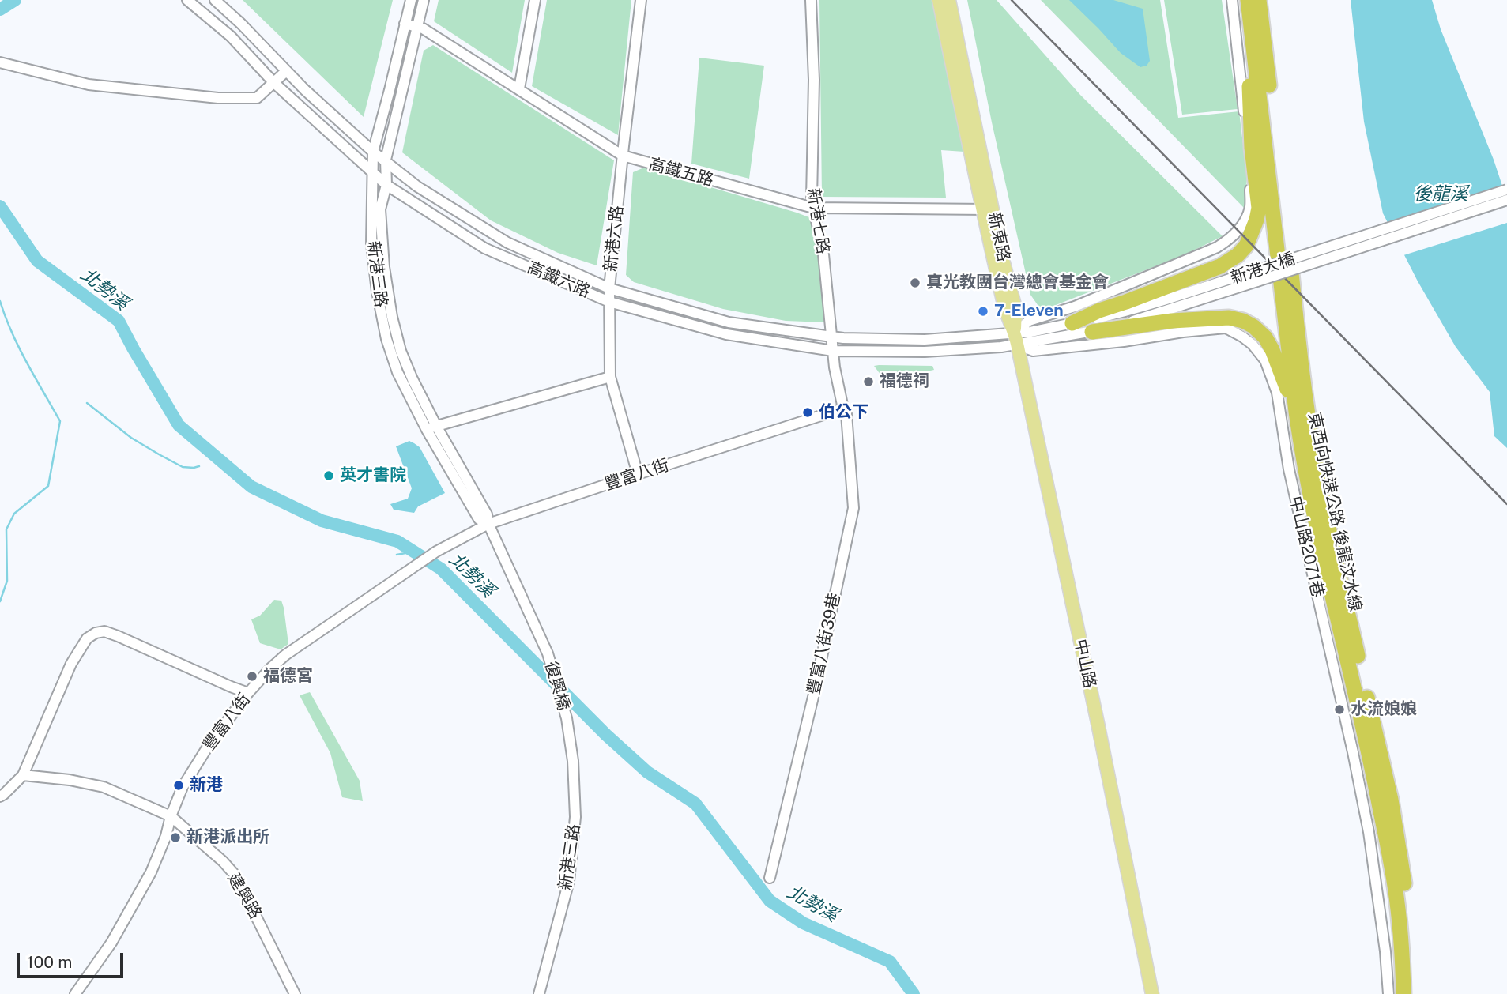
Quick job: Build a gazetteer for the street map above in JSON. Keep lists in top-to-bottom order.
{
  "streets": {
    "highway": ["東西向快速公路 後龍汶水線"],
    "main road": ["新東路", "中山路"],
    "street": [
      "高鐵五路",
      "新港七路",
      "新港六路",
      "新港大橋",
      "新港三路",
      "高鐵六路",
      "豐富八街",
      "中山路2071巷",
      "豐富八街39巷",
      "復興橋",
      "建興路"
    ]
  },
  "crossings": [
    ["高鐵五路", "新港七路"],
    ["高鐵五路", "新東路"],
    ["高鐵五路", "新港六路"],
    ["高鐵五路", "新港三路"],
    ["新港七路", "高鐵六路"],
    ["新港七路", "豐富八街"],
    ["新港七路", "豐富八街39巷"],
    ["新東路", "新港大橋"],
    ["新東路", "高鐵六路"],
    ["新東路", "中山路2071巷"],
    ["新東路", "中山路"],
    ["新港六路", "高鐵六路"],
    ["新港六路", "豐富八街"],
    ["新港大橋", "高鐵六路"],
    ["新港大橋", "中山路2071巷"],
    ["新港大橋", "中山路"],
    ["新港三路", "高鐵六路"],
    ["新港三路", "豐富八街"],
    ["新港三路", "復興橋"],
    ["高鐵六路", "中山路2071巷"],
    ["高鐵六路", "中山路"],
    ["豐富八街", "豐富八街39巷"],
    ["豐富八街", "建興路"],
    ["中山路2071巷", "中山路"]
  ],
  "water": ["後龍溪", "北勢溪"],
  "places": [
    "真光教團台灣總會基金會",
    "7-Eleven",
    "福德祠",
    "伯公下",
    "英才書院",
    "福德宮",
    "水流娘娘",
    "新港",
    "新港派出所"
  ],
  "scale_bar": "100 m"
}
